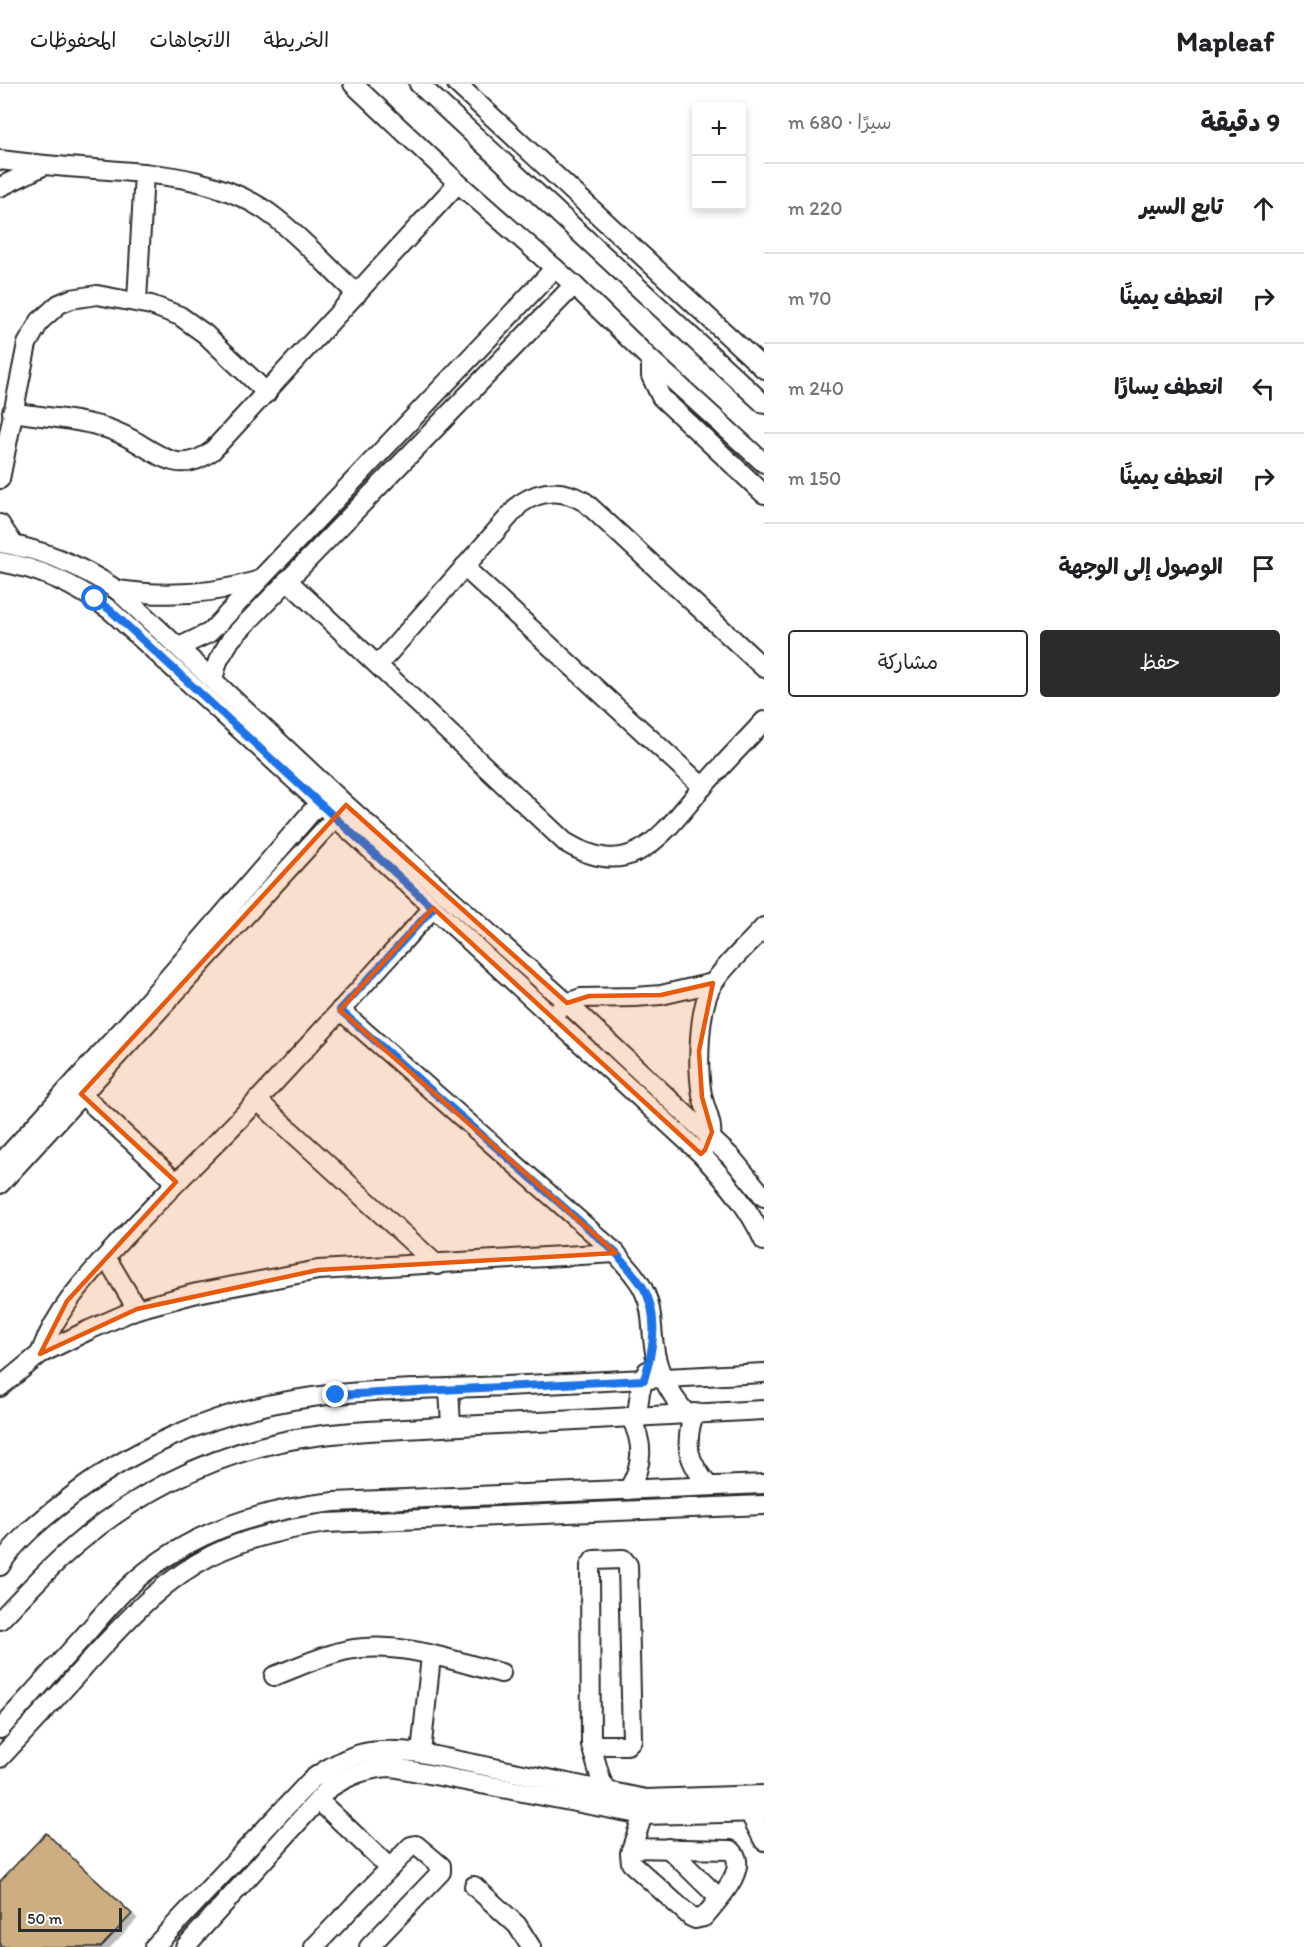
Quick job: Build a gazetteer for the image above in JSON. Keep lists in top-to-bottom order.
{
  "scale_bar": "50 m",
  "page": {
    "header": "Mapleaf",
    "nav": ["الخريطة", "الاتجاهات", "المحفوظات"],
    "heading": ["9 دقيقة", "سيرًا · 680 m"],
    "map_buttons": ["+", "−"],
    "list": [
      ["تابع السير", "220 m"],
      ["انعطف يمينًا", "70 m"],
      ["انعطف يسارًا", "240 m"],
      ["انعطف يمينًا", "150 m"],
      "الوصول إلى الوجهة"
    ],
    "buttons": ["حفظ", "مشاركة"],
    "scale": "50 m"
  }
}
